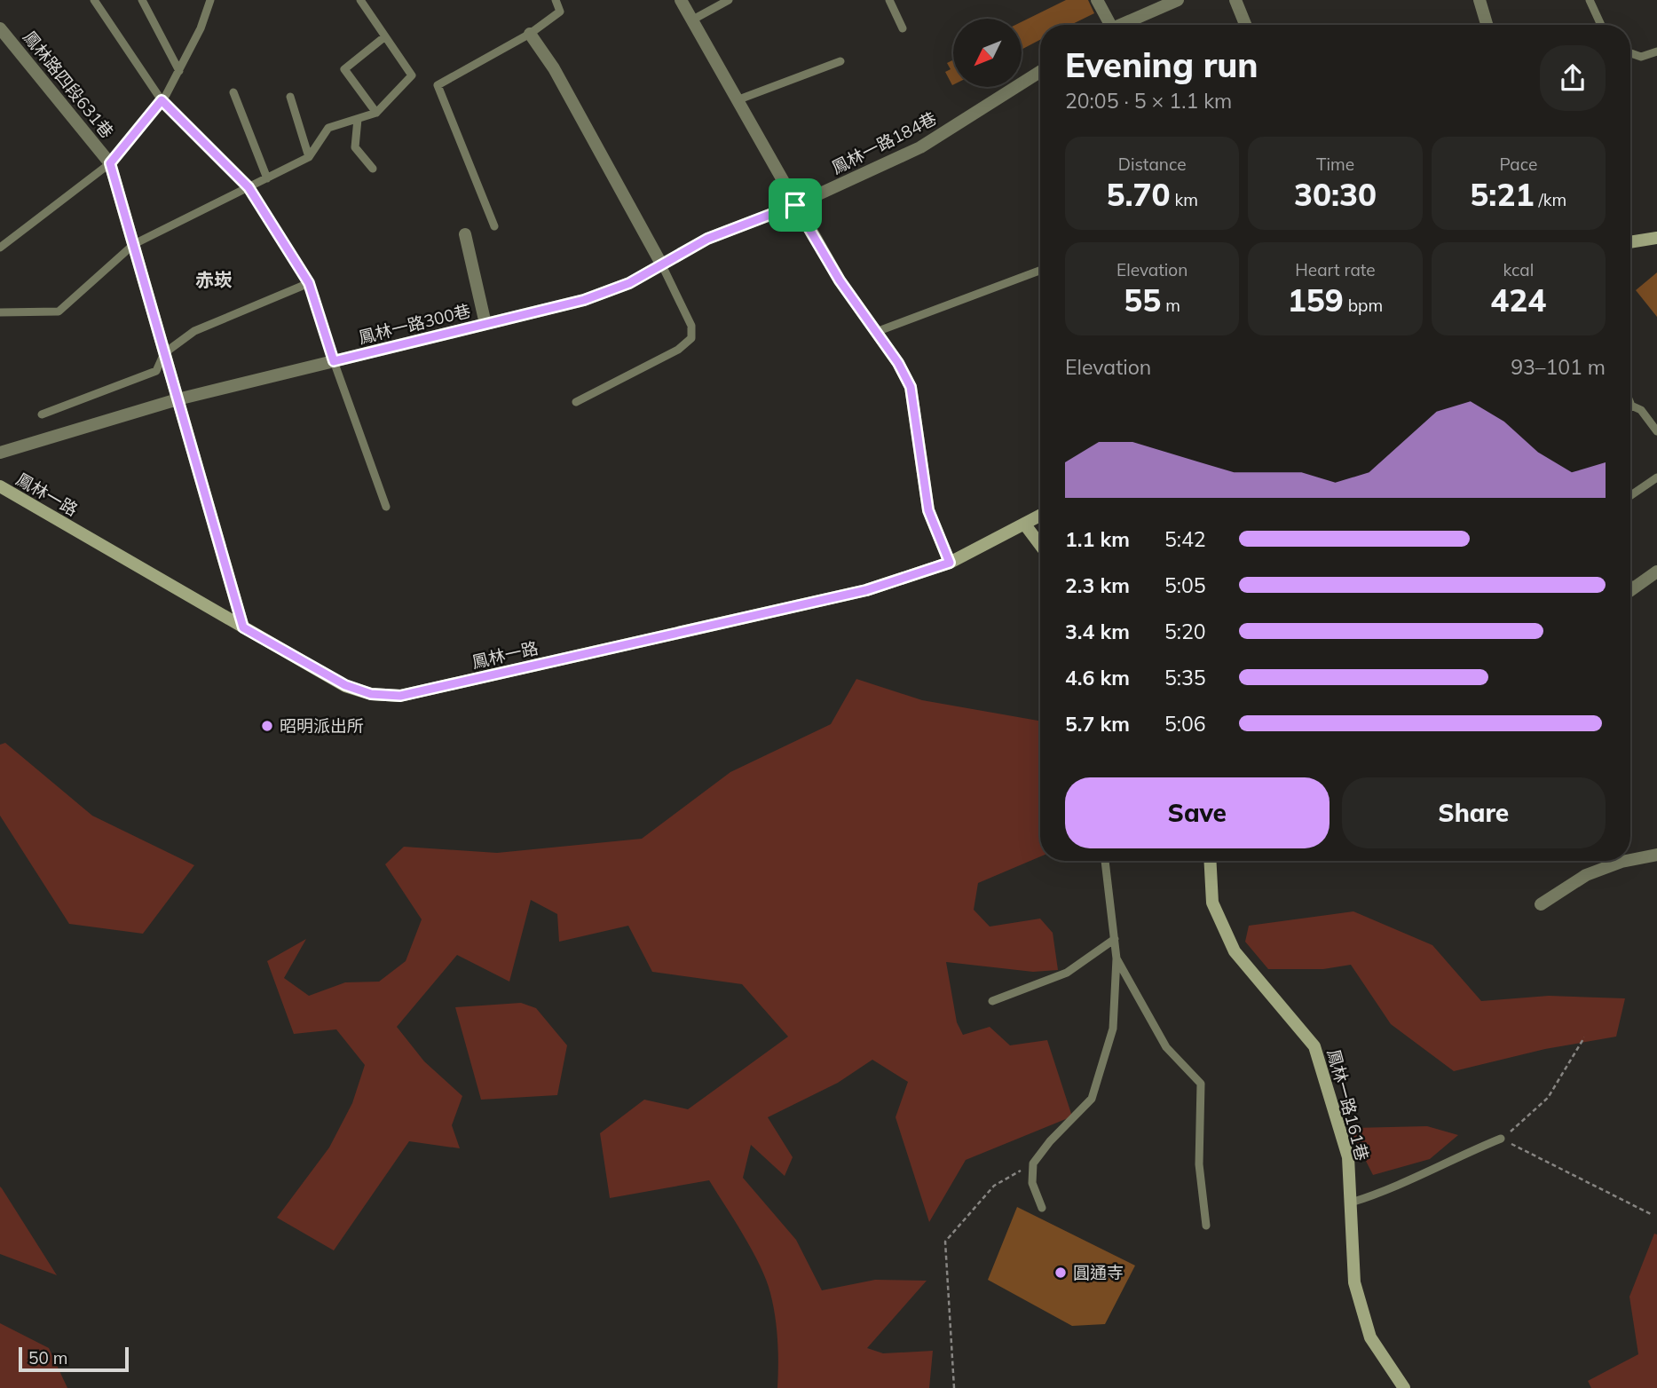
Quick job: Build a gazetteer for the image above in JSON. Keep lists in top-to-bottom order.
{
  "streets": {
    "street": [
      "鳳林路四段631巷",
      "鳳林一路184巷",
      "鳳林一路300巷",
      "鳳林一路",
      "鳳林一路161巷"
    ]
  },
  "crossings": [
    ["鳳林一路184巷", "鳳林一路300巷"]
  ],
  "districts": ["赤崁"],
  "places": ["昭明派出所", "圓通寺"],
  "scale_bar": "50 m",
  "north": "bottom left",
  "page": {
    "heading": ["Evening run", "20:05 · 5 × 1.1 km"],
    "stats": [
      ["Distance", "5.70 km"],
      ["Time", "30:30"],
      ["Pace", "5:21 /km"],
      ["Elevation", "55 m"],
      ["Heart rate", "159 bpm"],
      ["kcal", "424"]
    ],
    "chart": ["Elevation", "93–101 m"],
    "list": [
      {
        "name": "1.1 km",
        "note": "5:42"
      },
      {
        "name": "2.3 km",
        "note": "5:05"
      },
      {
        "name": "3.4 km",
        "note": "5:20"
      },
      {
        "name": "4.6 km",
        "note": "5:35"
      },
      {
        "name": "5.7 km",
        "note": "5:06"
      }
    ],
    "buttons": ["Save", "Share"],
    "scale": "50 m"
  }
}
